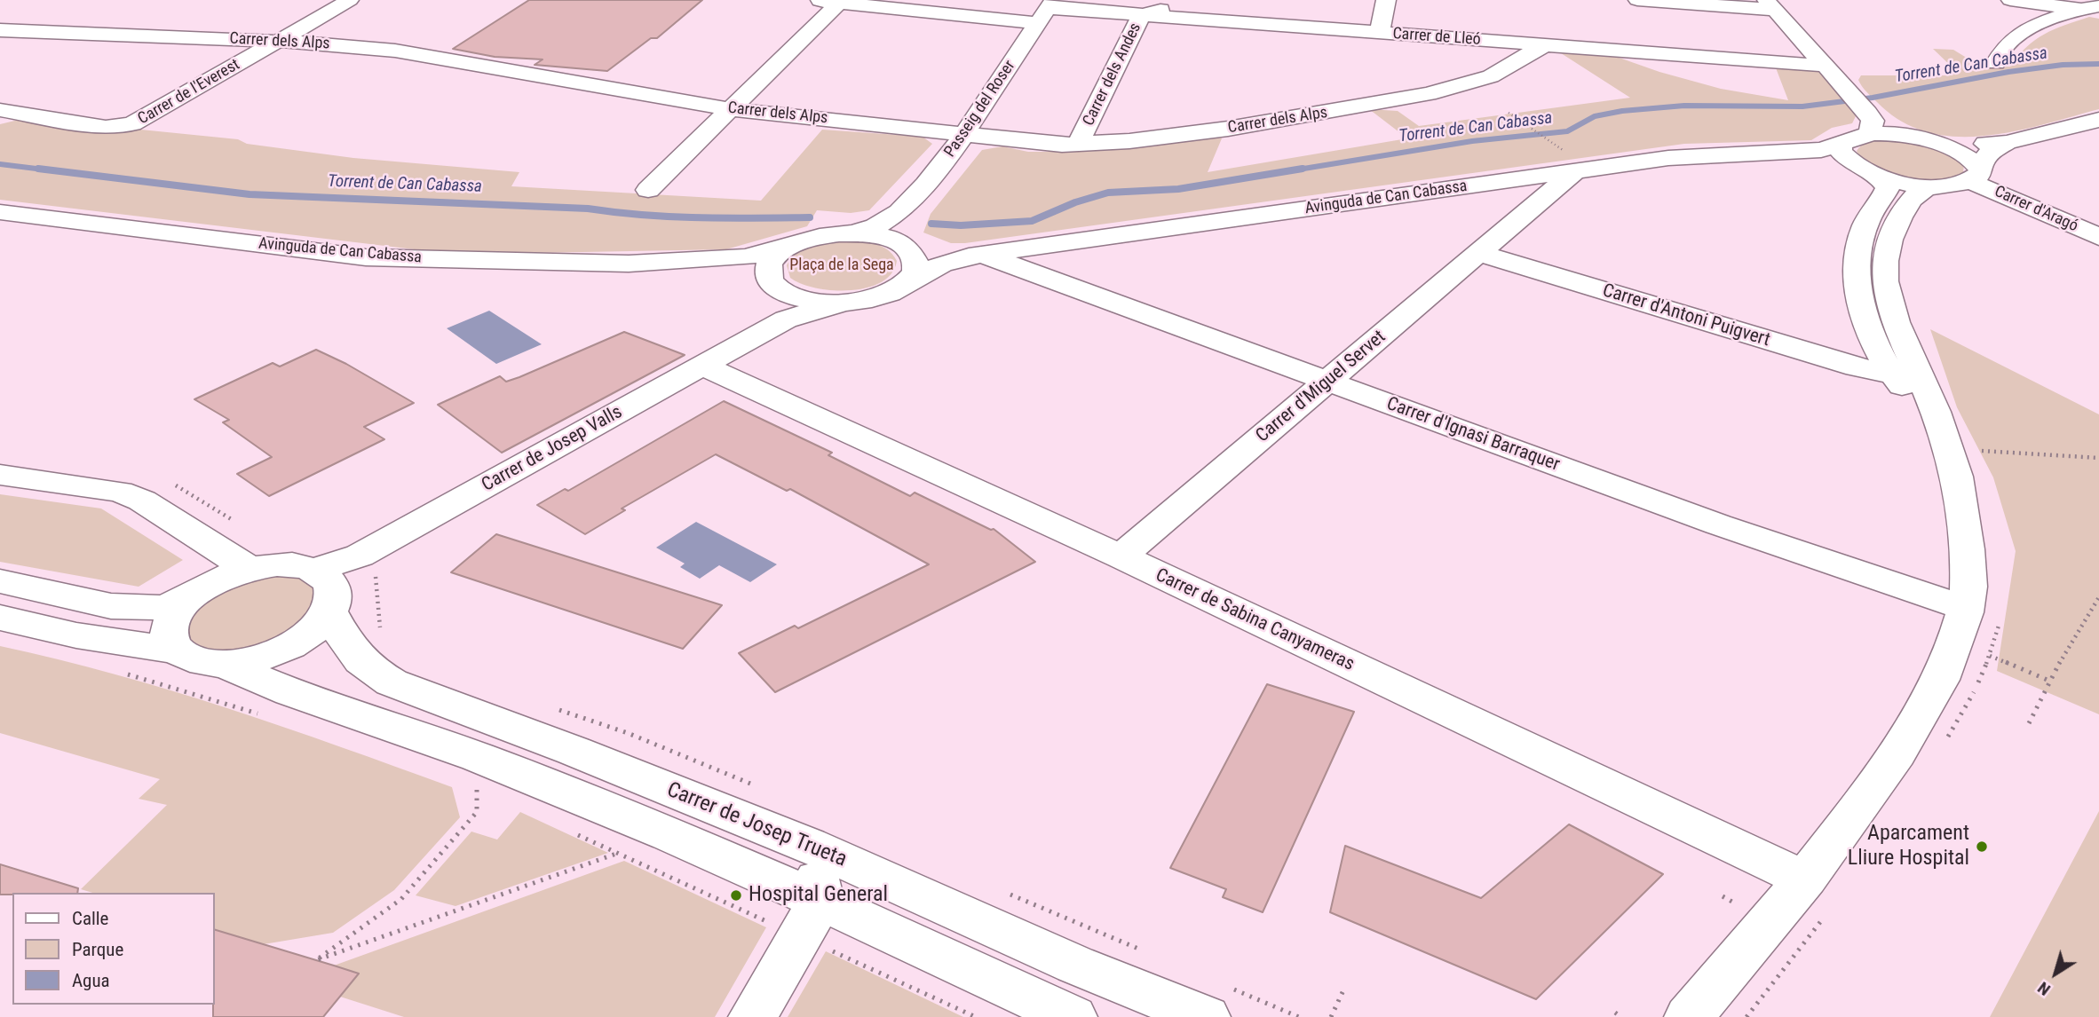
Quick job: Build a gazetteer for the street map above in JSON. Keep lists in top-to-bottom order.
{
  "streets": {
    "street": [
      "Carrer de Lleó",
      "Carrer dels Alps",
      "Carrer dels Andes",
      "Carrer de l'Everest",
      "Passeig del Roser",
      "Avinguda de Can Cabassa",
      "Carrer d'Aragó",
      "Carrer d'Antoni Puigvert",
      "Carrer d'Miguel Servet",
      "Carrer d'Ignasi Barraquer",
      "Carrer de Josep Valls",
      "Carrer de Sabina Canyameras",
      "Carrer de Josep Trueta"
    ]
  },
  "crossings": [
    ["Carrer de Lleó", "Carrer dels Alps"],
    ["Carrer de Lleó", "Carrer dels Andes"],
    ["Carrer de Lleó", "Passeig del Roser"],
    ["Carrer dels Alps", "Carrer dels Andes"],
    ["Carrer dels Alps", "Carrer de l'Everest"],
    ["Carrer dels Alps", "Passeig del Roser"],
    ["Avinguda de Can Cabassa", "Carrer d'Aragó"],
    ["Avinguda de Can Cabassa", "Carrer d'Miguel Servet"],
    ["Avinguda de Can Cabassa", "Carrer d'Ignasi Barraquer"],
    ["Avinguda de Can Cabassa", "Carrer de Josep Valls"],
    ["Carrer d'Antoni Puigvert", "Carrer d'Miguel Servet"],
    ["Carrer d'Miguel Servet", "Carrer d'Ignasi Barraquer"],
    ["Carrer d'Miguel Servet", "Carrer de Sabina Canyameras"],
    ["Carrer de Josep Valls", "Carrer de Sabina Canyameras"]
  ],
  "water": ["Torrent de Can Cabassa"],
  "parks": ["Plaça de la Sega"],
  "places": ["Aparcament Lliure Hospital", "Hospital General"],
  "legend": ["Calle", "Parque", "Agua"],
  "north": "bottom left"
}
